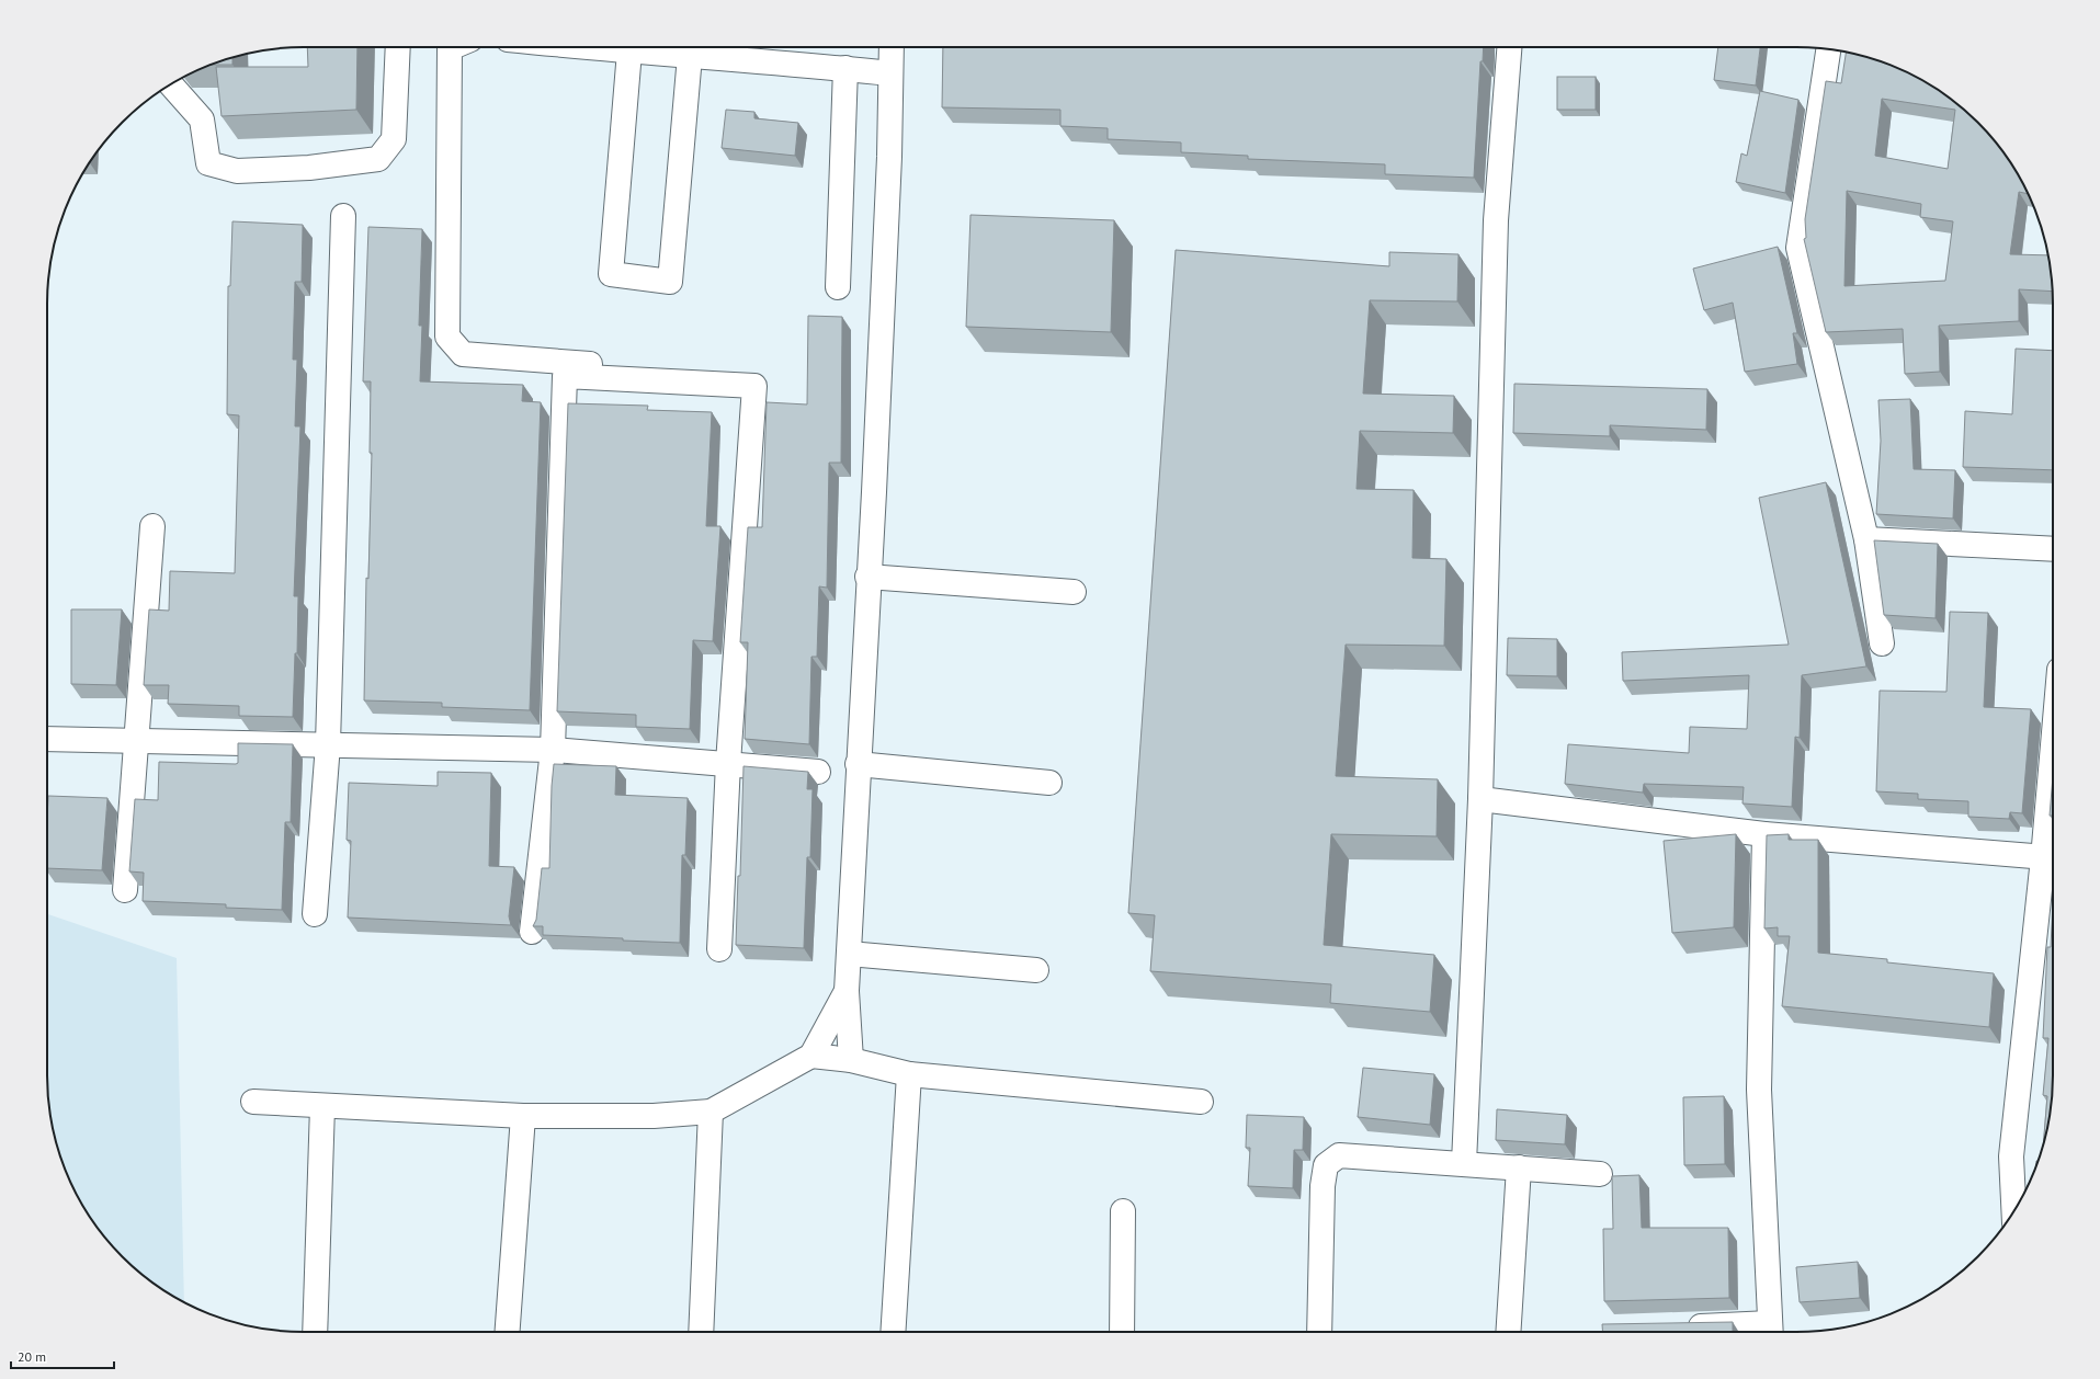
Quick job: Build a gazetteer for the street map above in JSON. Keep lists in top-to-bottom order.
{
  "scale_bar": "20 m"
}
